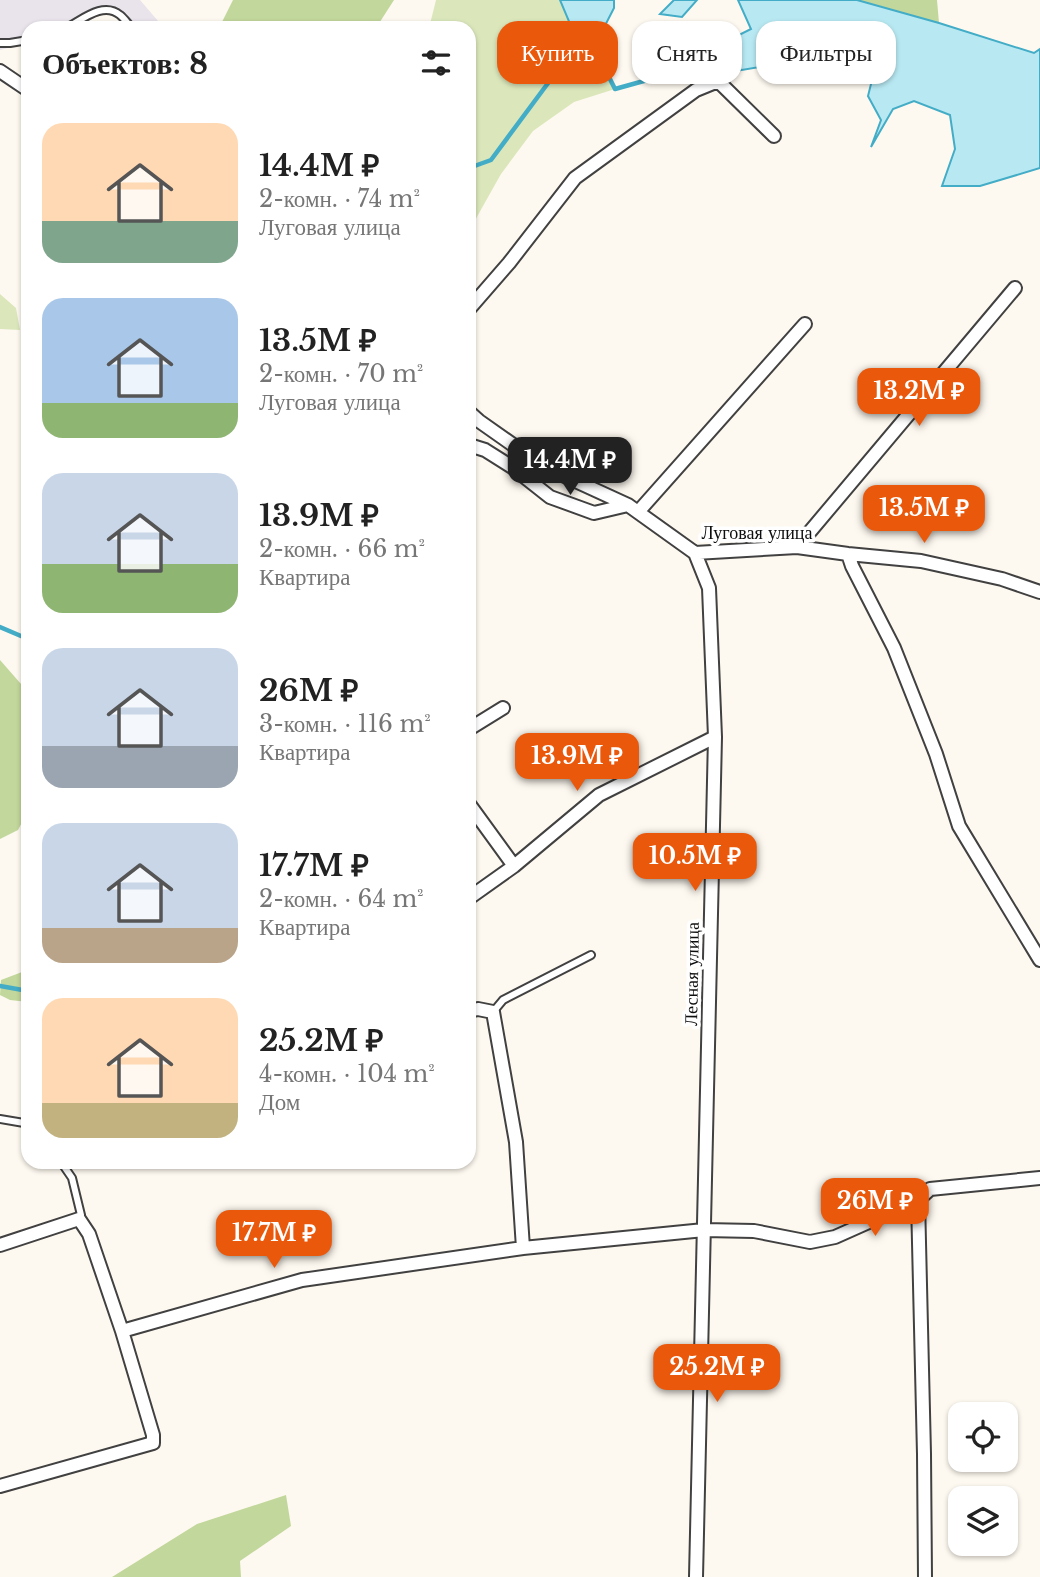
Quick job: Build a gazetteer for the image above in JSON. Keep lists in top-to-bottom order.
{
  "streets": {
    "street": ["Луговая улица", "Лесная улица"]
  },
  "crossings": [
    ["Луговая улица", "Лесная улица"]
  ],
  "page": {
    "chip": ["Купить", "Снять", "Фильтры"],
    "heading": "Объектов: 8",
    "list": [
      {
        "name": "14.4M ₽",
        "note": "2-комн. · 74 m² · Луговая улица"
      },
      {
        "name": "13.5M ₽",
        "note": "2-комн. · 70 m² · Луговая улица"
      },
      {
        "name": "13.9M ₽",
        "note": "2-комн. · 66 m² · Квартира"
      },
      {
        "name": "26M ₽",
        "note": "3-комн. · 116 m² · Квартира"
      },
      {
        "name": "17.7M ₽",
        "note": "2-комн. · 64 m² · Квартира"
      },
      {
        "name": "25.2M ₽",
        "note": "4-комн. · 104 m² · Дом"
      }
    ],
    "price": [
      "13.2M ₽",
      "14.4M ₽",
      "13.5M ₽",
      "13.9M ₽",
      "10.5M ₽",
      "26M ₽",
      "17.7M ₽",
      "25.2M ₽"
    ]
  }
}
